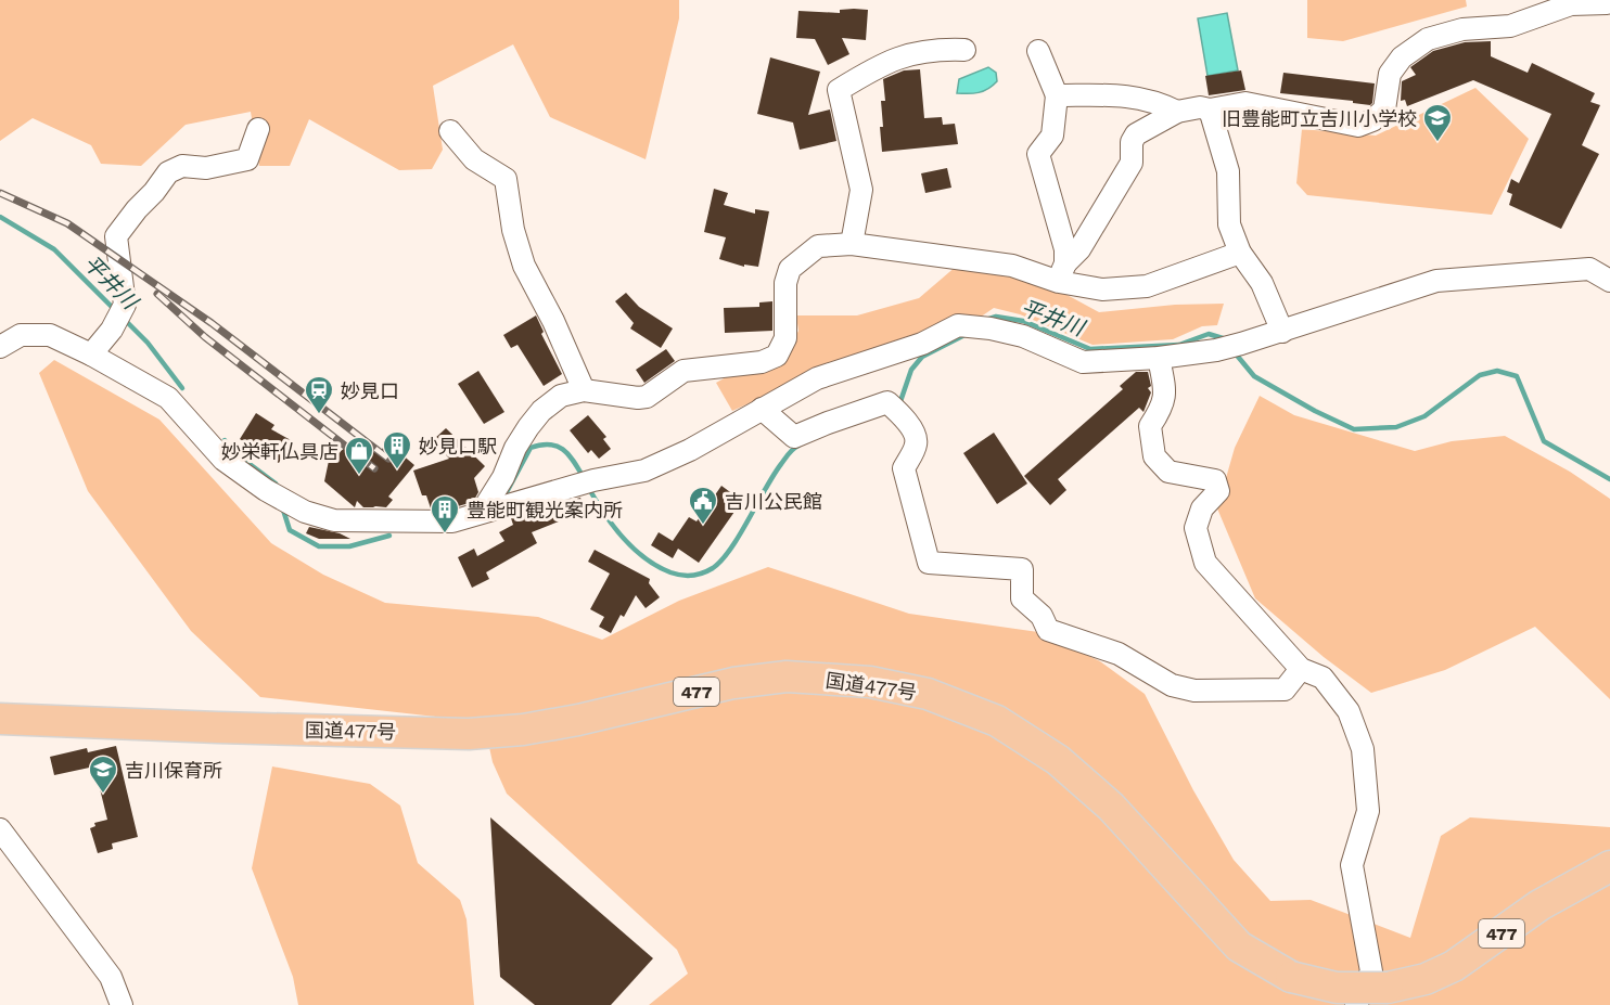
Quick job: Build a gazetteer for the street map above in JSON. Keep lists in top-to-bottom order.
{
  "streets": {
    "highway": ["国道477号", "477"]
  },
  "water": ["平井川"],
  "places": {
    "school or university": ["旧豊能町立吉川小学校", "吉川保育所"],
    "station": ["妙見口"],
    "building": ["妙見口駅", "豊能町観光案内所"],
    "shop": ["妙栄軒仏具店"],
    "public building": ["吉川公民館"]
  }
}
